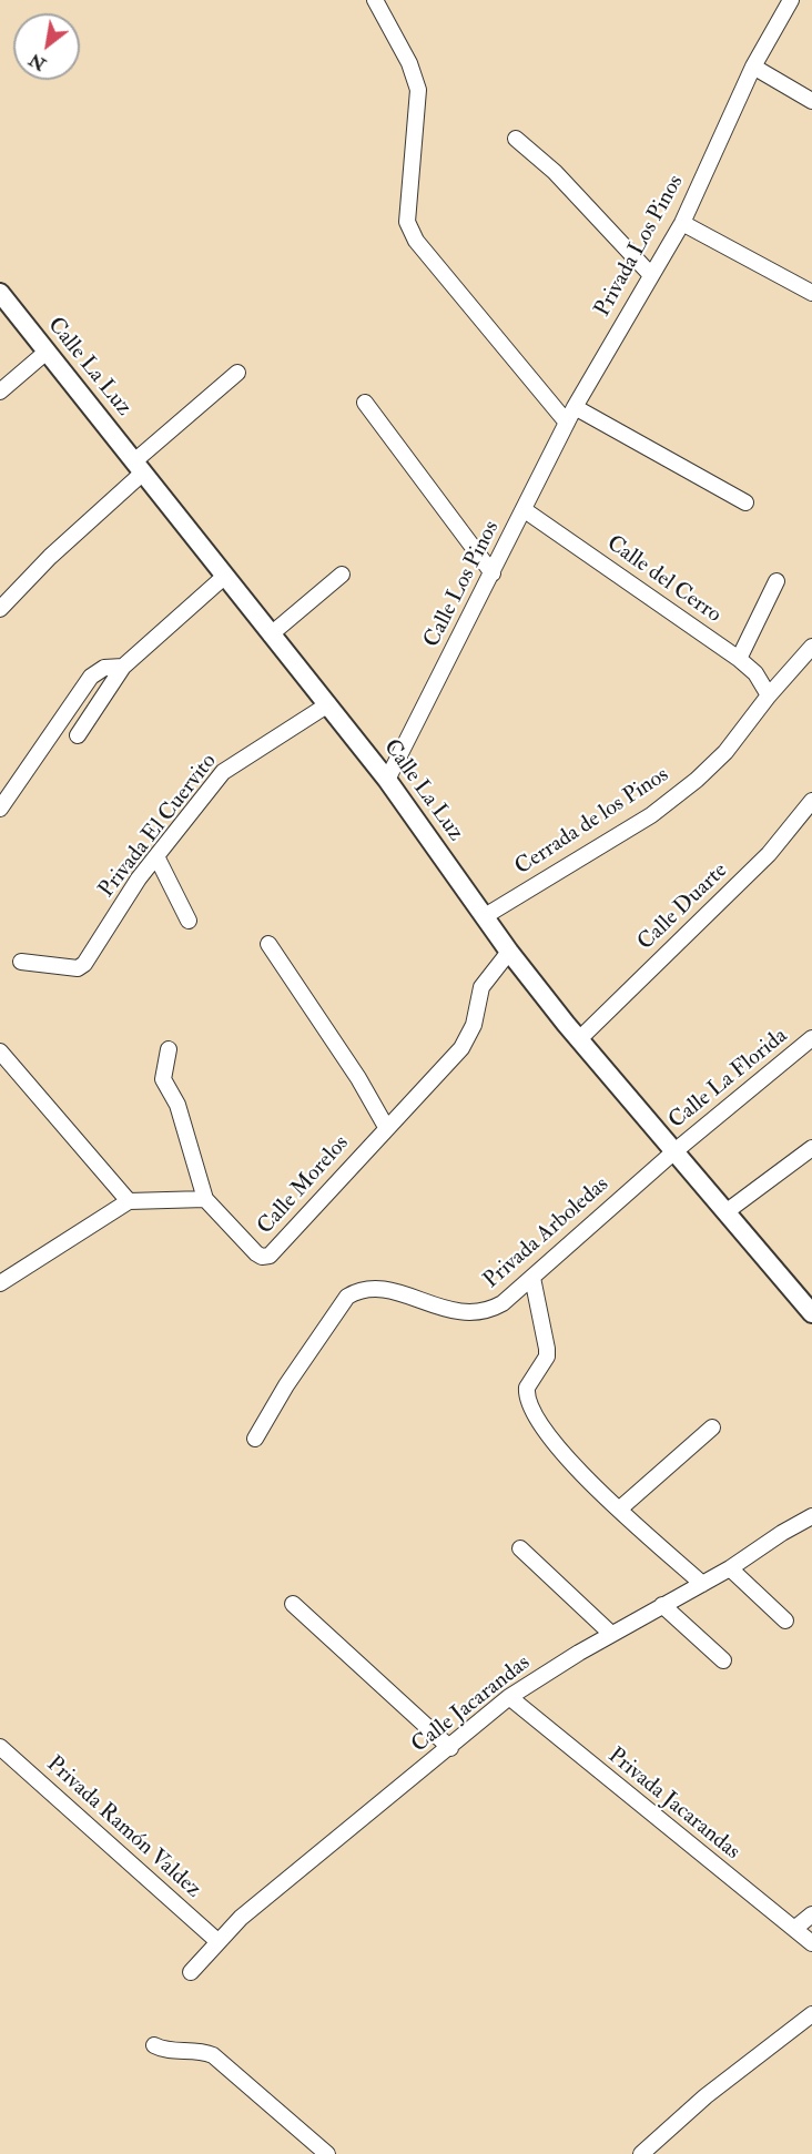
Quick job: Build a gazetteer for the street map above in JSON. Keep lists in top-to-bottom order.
{
  "streets": {
    "street": [
      "Privada Los Pinos",
      "Calle La Luz",
      "Calle del Cerro",
      "Calle Los Pinos",
      "Cerrada de los Pinos",
      "Privada El Cuervito",
      "Calle Duarte",
      "Calle La Florida",
      "Calle Morelos",
      "Privada Arboledas",
      "Calle Jacarandas",
      "Privada Jacarandas",
      "Privada Ramón Valdez"
    ]
  },
  "crossings": [
    ["Privada Los Pinos", "Calle Los Pinos"],
    ["Calle La Luz", "Calle Los Pinos"],
    ["Calle La Luz", "Cerrada de los Pinos"],
    ["Calle La Luz", "Privada El Cuervito"],
    ["Calle La Luz", "Calle Duarte"],
    ["Calle La Luz", "Calle La Florida"],
    ["Calle La Luz", "Calle Morelos"],
    ["Calle La Luz", "Privada Arboledas"],
    ["Calle del Cerro", "Calle Los Pinos"],
    ["Calle del Cerro", "Cerrada de los Pinos"],
    ["Calle La Florida", "Privada Arboledas"],
    ["Calle Jacarandas", "Privada Jacarandas"],
    ["Calle Jacarandas", "Privada Ramón Valdez"]
  ],
  "north": "bottom left"
}
